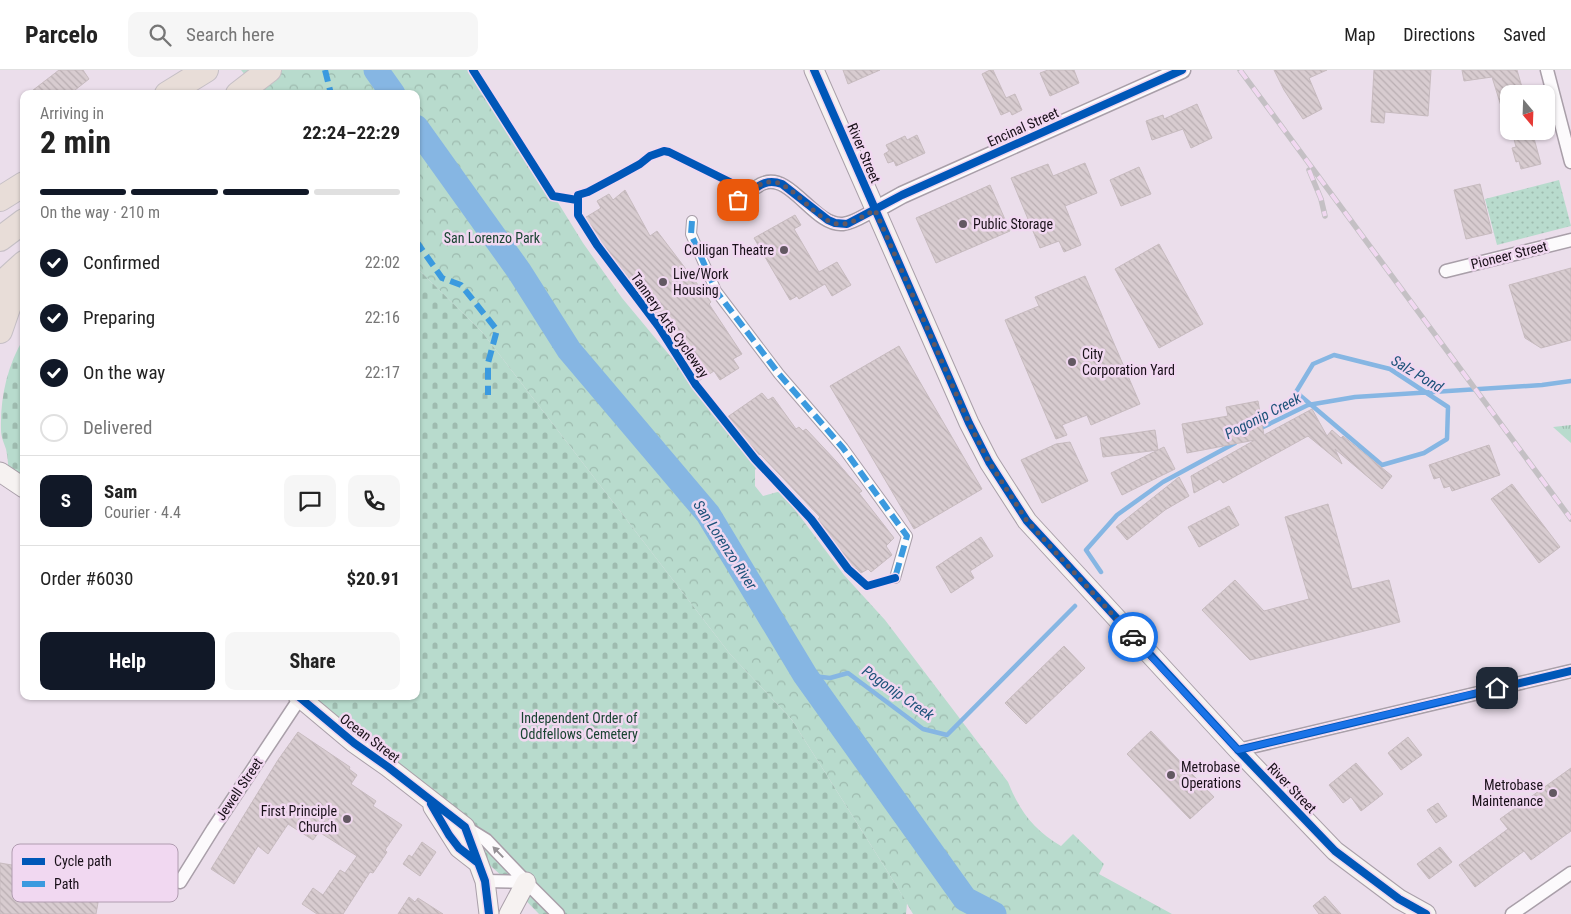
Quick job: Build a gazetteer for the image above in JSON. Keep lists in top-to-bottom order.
{
  "streets": {
    "main road": ["River Street", "Ocean Street"],
    "street": ["Encinal Street", "Pioneer Street", "Jewell Street"],
    "cycle path": ["Tannery Arts Cycleway"]
  },
  "crossings": [
    ["Encinal Street", "River Street"]
  ],
  "water": ["Salz Pond", "Pogonip Creek", "San Lorenzo River"],
  "parks": ["San Lorenzo Park", "Independent Order of Oddfellows Cemetery"],
  "places": [
    "Public Storage",
    "Colligan Theatre",
    "Live/Work Housing",
    "City Corporation Yard",
    "Metrobase Operations",
    "Metrobase Maintenance",
    "First Principle Church"
  ],
  "legend": ["Cycle path", "Path"],
  "north": "bottom",
  "page": {
    "header": "Parcelo",
    "search": "Search here",
    "nav": ["Map", "Directions", "Saved"],
    "heading": ["2 min", "Arriving in", "22:24–22:29"],
    "panel": [
      "Sam",
      "Courier · 4.4",
      "Order #6030",
      "$20.91"
    ],
    "bar": "On the way · 210 m",
    "list": [
      ["Confirmed", "22:02"],
      ["Preparing", "22:16"],
      ["On the way", "22:17"],
      "Delivered"
    ],
    "round": "S",
    "buttons": ["Help", "Share"]
  }
}
